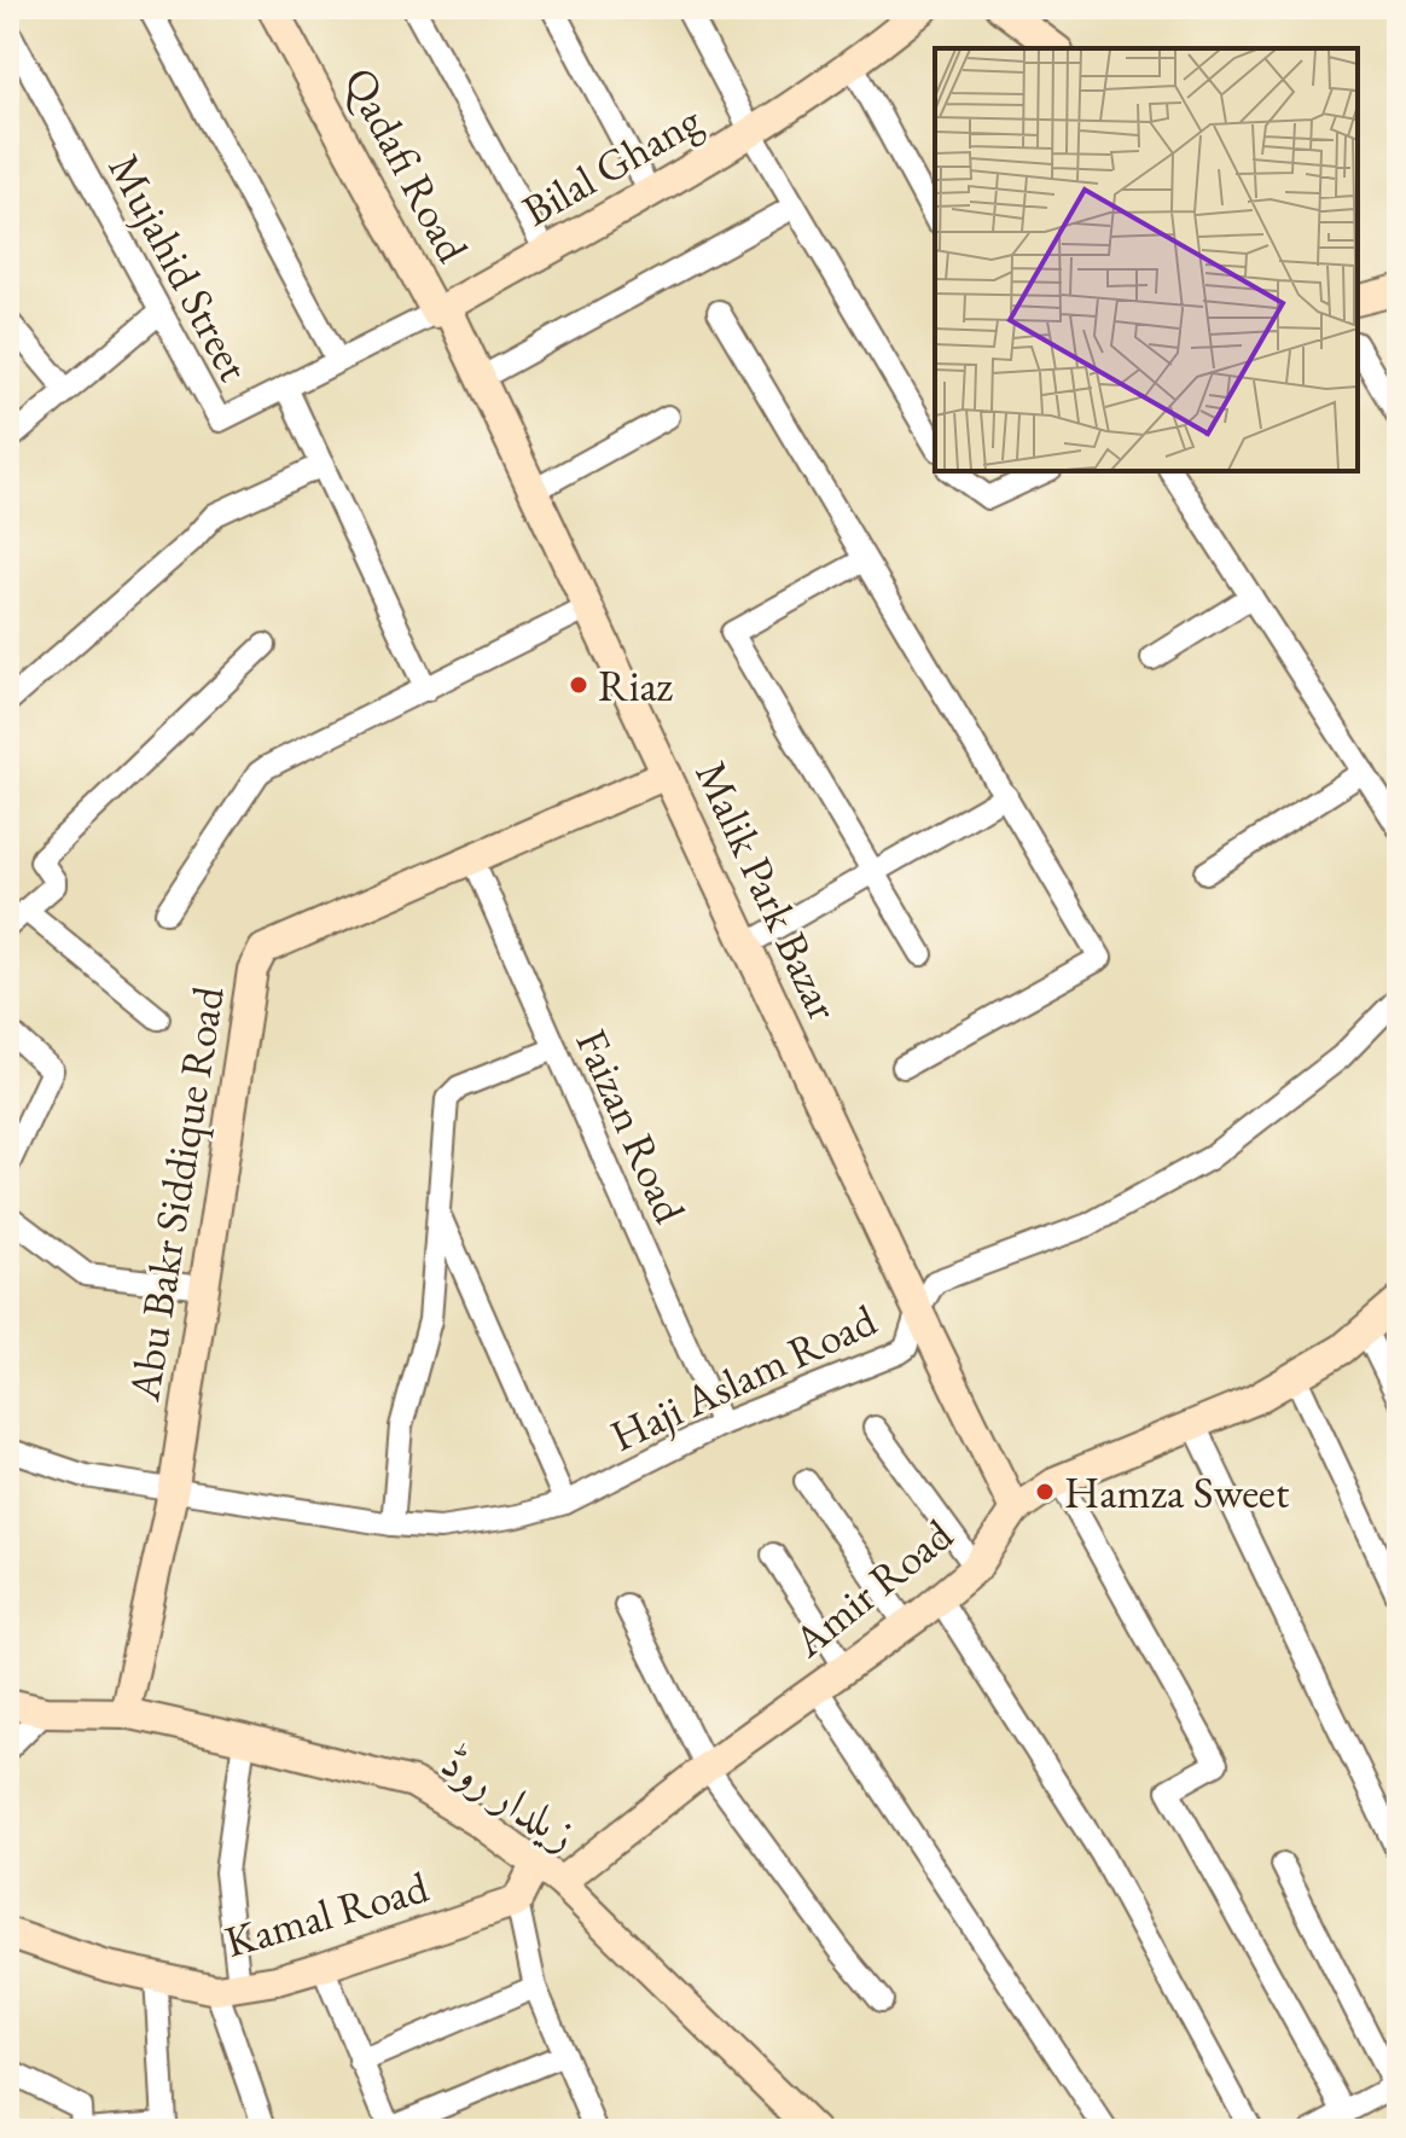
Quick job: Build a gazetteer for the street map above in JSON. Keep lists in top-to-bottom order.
{
  "streets": {
    "street": [
      "Qadafi Road",
      "Bilal Ghang",
      "Mujahid Street",
      "Malik Park Bazar",
      "Faizan Road",
      "Abu Bakr Siddique Road",
      "Haji Aslam Road",
      "Amir Road",
      "زیلدار روڈ",
      "Kamal Road"
    ]
  },
  "crossings": [
    ["Qadafi Road", "Bilal Ghang"],
    ["Qadafi Road", "Mujahid Street"],
    ["Qadafi Road", "Malik Park Bazar"],
    ["Bilal Ghang", "Mujahid Street"],
    ["Bilal Ghang", "Malik Park Bazar"],
    ["Mujahid Street", "Malik Park Bazar"],
    ["Malik Park Bazar", "Abu Bakr Siddique Road"],
    ["Malik Park Bazar", "Haji Aslam Road"],
    ["Malik Park Bazar", "Amir Road"],
    ["Faizan Road", "Abu Bakr Siddique Road"],
    ["Faizan Road", "Haji Aslam Road"],
    ["Abu Bakr Siddique Road", "Haji Aslam Road"],
    ["Abu Bakr Siddique Road", "زیلدار روڈ"],
    ["Amir Road", "زیلدار روڈ"]
  ],
  "places": ["Riaz", "Hamza Sweet"]
}
